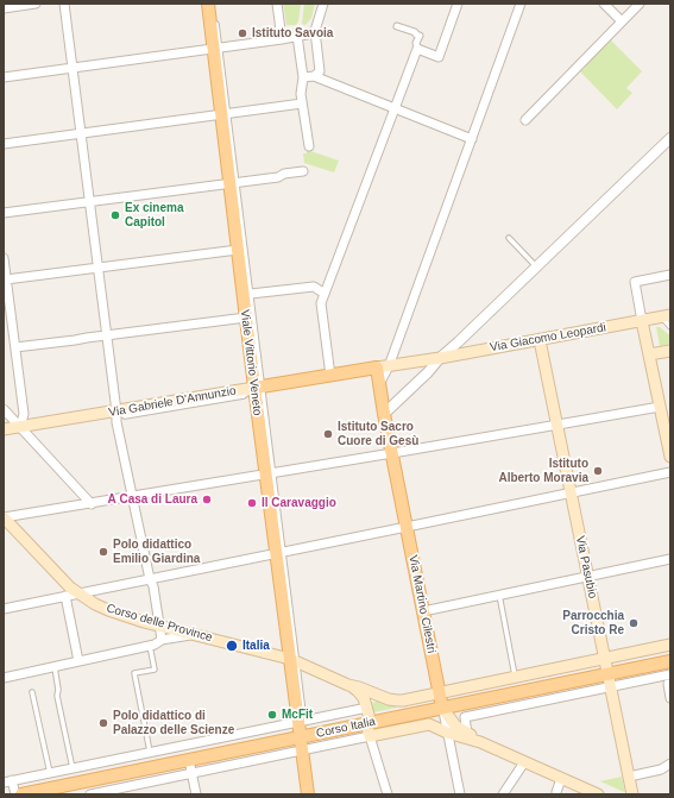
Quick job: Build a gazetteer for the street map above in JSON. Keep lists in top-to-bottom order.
{
  "streets": {
    "main road": [
      "Via Giacomo Leopardi",
      "Viale Vittorio Veneto",
      "Via Gabriele D'Annunzio",
      "Via Pasubio",
      "Via Martino Cilestri",
      "Corso delle Province",
      "Corso Italia"
    ]
  },
  "crossings": [
    ["Via Giacomo Leopardi", "Via Gabriele D'Annunzio"],
    ["Via Giacomo Leopardi", "Via Pasubio"],
    ["Via Giacomo Leopardi", "Via Martino Cilestri"],
    ["Viale Vittorio Veneto", "Via Gabriele D'Annunzio"],
    ["Viale Vittorio Veneto", "Corso delle Province"],
    ["Viale Vittorio Veneto", "Corso Italia"],
    ["Via Gabriele D'Annunzio", "Via Martino Cilestri"],
    ["Via Pasubio", "Corso Italia"],
    ["Via Martino Cilestri", "Corso delle Province"],
    ["Via Martino Cilestri", "Corso Italia"]
  ],
  "places": [
    "Istituto Savoia",
    "Ex cinema Capitol",
    "Istituto Sacro Cuore di Gesù",
    "Istituto Alberto Moravia",
    "A Casa di Laura",
    "Il Caravaggio",
    "Polo didattico Emilio Giardina",
    "Parrocchia Cristo Re",
    "Italia",
    "McFit",
    "Polo didattico di Palazzo delle Scienze"
  ]
}
